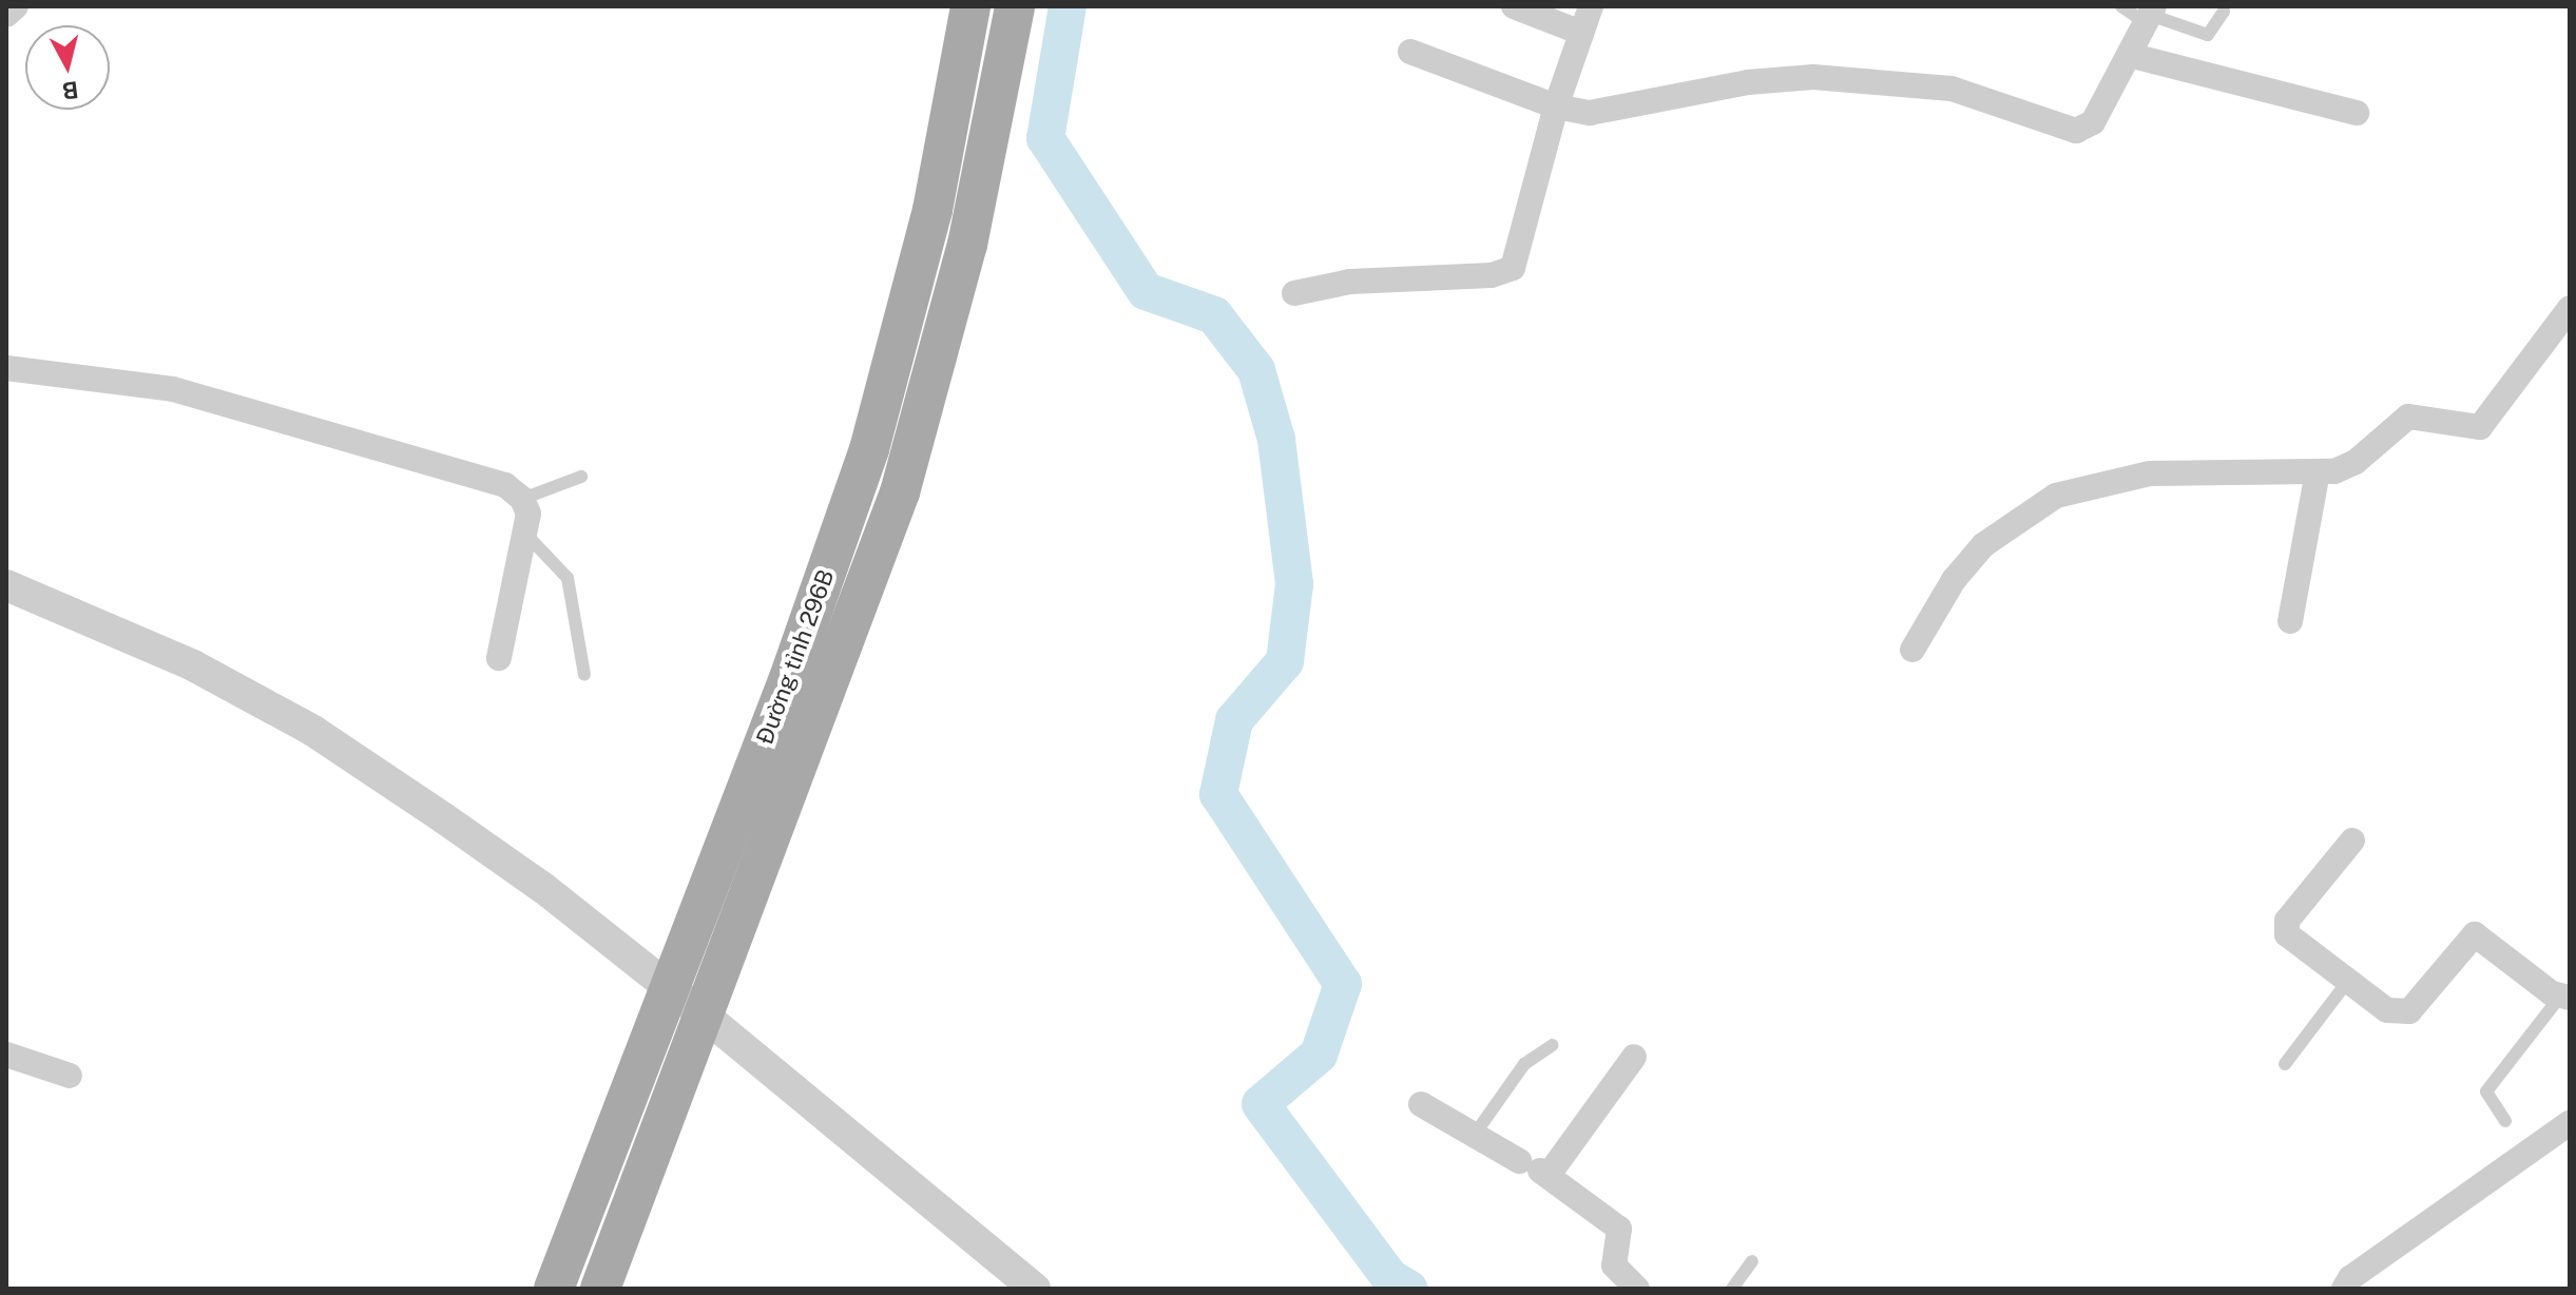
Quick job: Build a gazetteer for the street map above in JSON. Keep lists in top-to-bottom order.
{
  "streets": {
    "main road": ["Đường tỉnh 296B"]
  },
  "north": "bottom"
}
